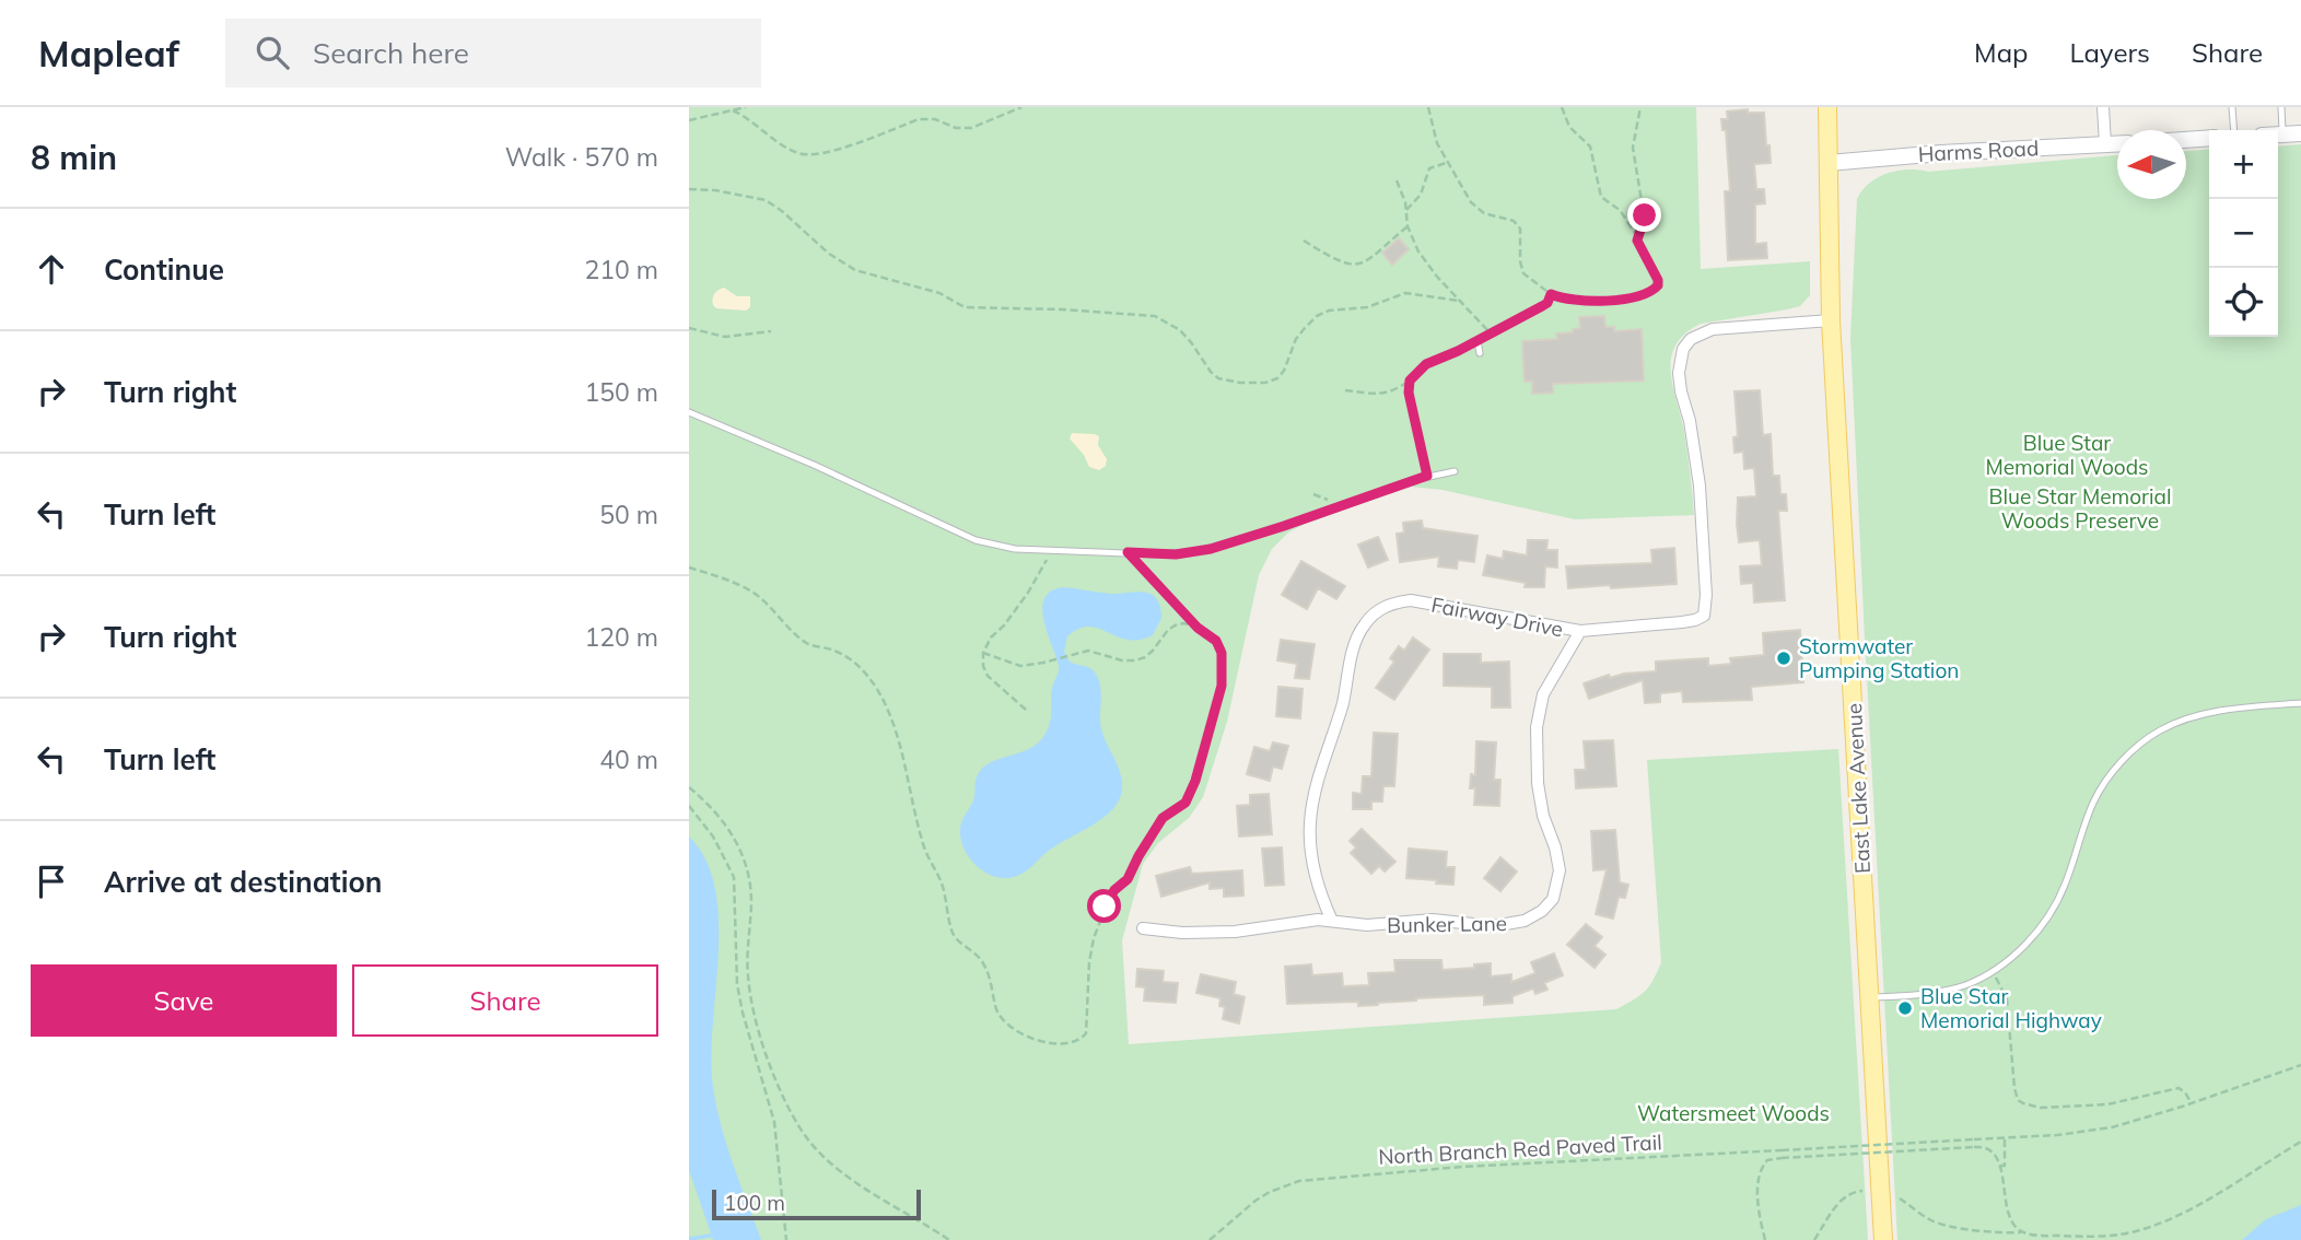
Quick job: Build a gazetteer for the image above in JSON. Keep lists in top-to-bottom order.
{
  "streets": {
    "main road": ["Harms Road", "East Lake Avenue"],
    "street": ["Fairway Drive", "Bunker Lane"],
    "path": ["North Branch Red Paved Trail"]
  },
  "crossings": [
    ["Harms Road", "East Lake Avenue"],
    ["Fairway Drive", "East Lake Avenue"],
    ["Fairway Drive", "Bunker Lane"]
  ],
  "parks": ["Blue Star Memorial Woods", "Blue Star Memorial Woods Preserve", "Watersmeet Woods"],
  "places": ["Stormwater Pumping Station", "Blue Star Memorial Highway"],
  "scale_bar": "100 m",
  "north": "left",
  "page": {
    "header": "Mapleaf",
    "search": "Search here",
    "nav": ["Map", "Layers", "Share"],
    "heading": ["8 min", "Walk · 570 m"],
    "map_buttons": ["+", "−"],
    "list": [
      ["Continue", "210 m"],
      ["Turn right", "150 m"],
      ["Turn left", "50 m"],
      ["Turn right", "120 m"],
      ["Turn left", "40 m"],
      "Arrive at destination"
    ],
    "buttons": ["Save", "Share"],
    "scale": "100 m"
  }
}
